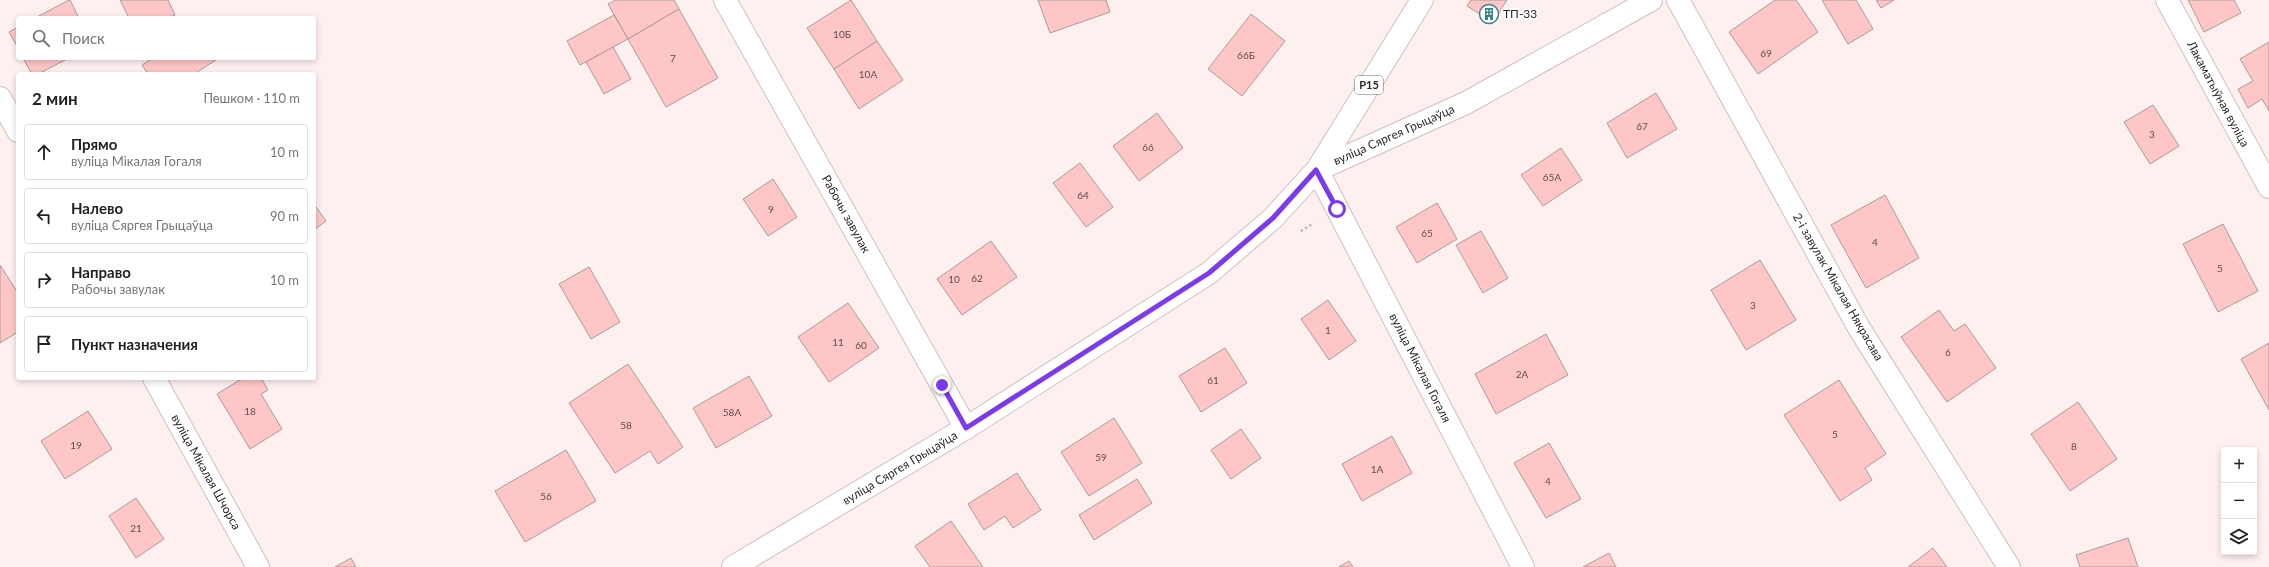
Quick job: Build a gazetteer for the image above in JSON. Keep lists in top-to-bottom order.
{
  "streets": {
    "street": [
      "Р15",
      "Лакаматыўная вуліца",
      "вуліца Сяргея Грыцаўца",
      "Рабочы завулак",
      "2-і завулак Мікалая Някрасава",
      "вуліца Мікалая Гогаля",
      "вуліца Мікалая Шчорса"
    ]
  },
  "crossings": [
    ["Р15", "вуліца Сяргея Грыцаўца"],
    ["Р15", "вуліца Мікалая Гогаля"],
    ["вуліца Сяргея Грыцаўца", "Рабочы завулак"],
    ["вуліца Сяргея Грыцаўца", "вуліца Мікалая Гогаля"]
  ],
  "places": {
    "building": ["ТП-33"]
  },
  "house_numbers": [
    "10Б",
    "69",
    "66Б",
    "7",
    "10А",
    "67",
    "3",
    "66",
    "65А",
    "64",
    "9",
    "65",
    "4",
    "5",
    "62",
    "10",
    "3",
    "1",
    "11",
    "60",
    "6",
    "2А",
    "61",
    "18",
    "58А",
    "58",
    "5",
    "19",
    "8",
    "59",
    "1А",
    "4",
    "56",
    "21"
  ],
  "page": {
    "search": "Поиск",
    "heading": ["2 мин", "Пешком · 110 m"],
    "list": [
      ["Прямо", "вуліца Мікалая Гогаля", "10 m"],
      ["Налево", "вуліца Сяргея Грыцаўца", "90 m"],
      ["Направо", "Рабочы завулак", "10 m"],
      "Пункт назначения"
    ],
    "map_buttons": ["+", "−"]
  }
}
